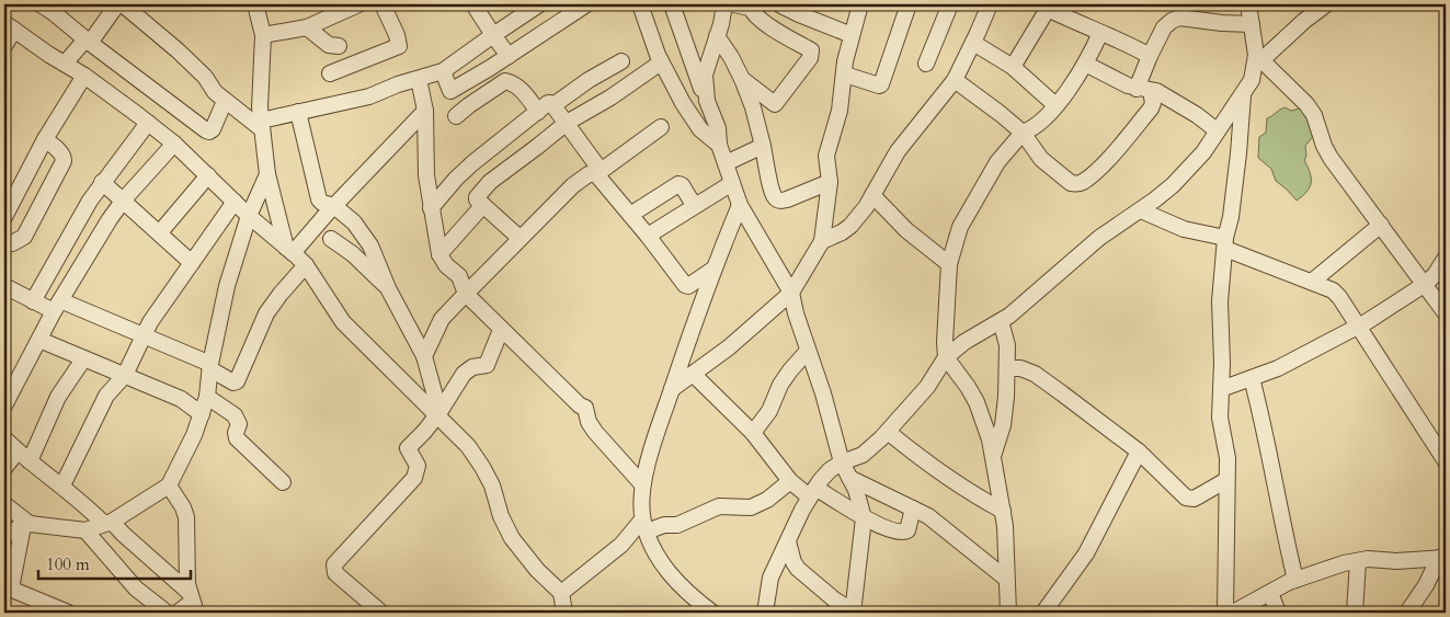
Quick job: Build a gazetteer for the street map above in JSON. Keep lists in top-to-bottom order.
{
  "scale_bar": "100 m"
}
